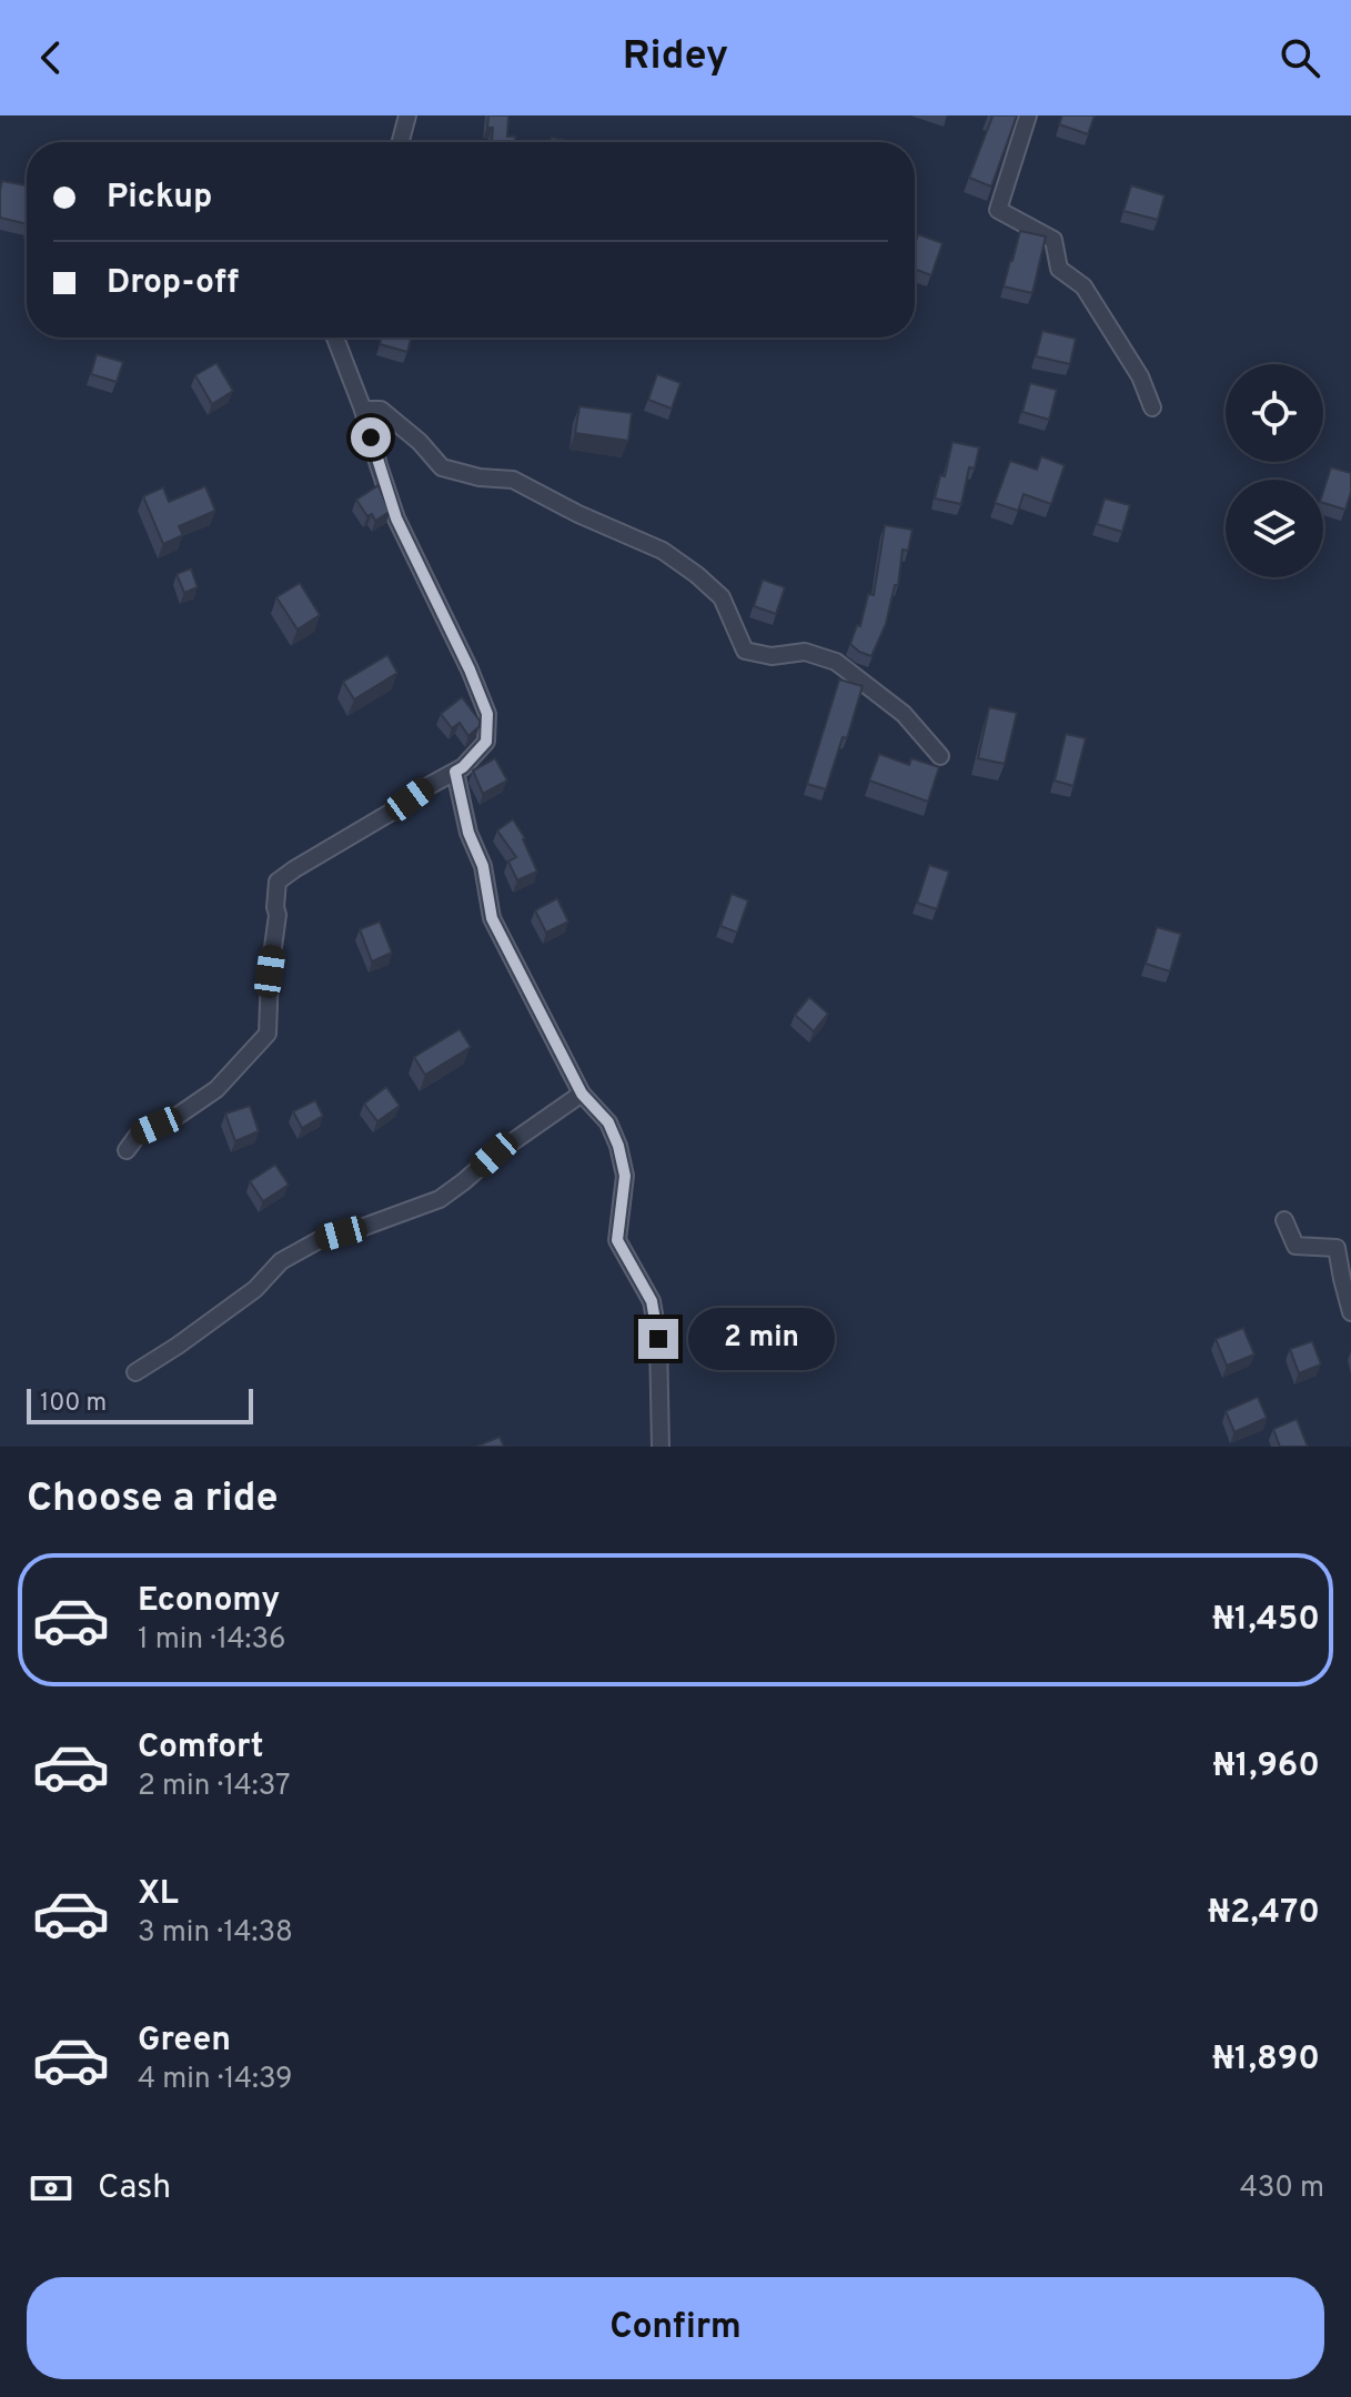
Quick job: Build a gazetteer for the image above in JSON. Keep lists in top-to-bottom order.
{
  "scale_bar": "100 m",
  "page": {
    "header": "Ridey",
    "banner": ["Pickup", "Drop-off"],
    "bubble": "2 min",
    "scale": "100 m",
    "heading": "Choose a ride",
    "list": [
      {
        "name": "Economy",
        "note": "1 min · 14:36",
        "value": "₦1,450"
      },
      {
        "name": "Comfort",
        "note": "2 min · 14:37",
        "value": "₦1,960"
      },
      {
        "name": "XL",
        "note": "3 min · 14:38",
        "value": "₦2,470"
      },
      {
        "name": "Green",
        "note": "4 min · 14:39",
        "value": "₦1,890"
      }
    ],
    "pay": ["Cash", "430 m"],
    "buttons": "Confirm"
  }
}
